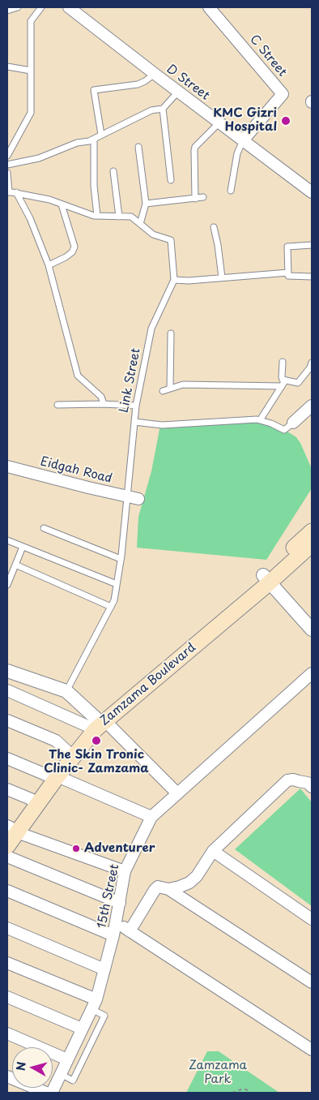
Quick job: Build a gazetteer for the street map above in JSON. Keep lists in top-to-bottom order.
{
  "streets": {
    "main road": ["Zamzama Boulevard"],
    "street": [
      "C Street",
      "D Street",
      "Eidgah Road",
      "15th Street"
    ],
    "lane": ["Link Street"]
  },
  "crossings": [
    ["C Street", "D Street"],
    ["Link Street", "Eidgah Road"]
  ],
  "parks": ["Zamzama Park"],
  "places": ["KMC Gizri Hospital", "The Skin Tronic Clinic- Zamzama", "Adventurer"],
  "north": "left"
}
